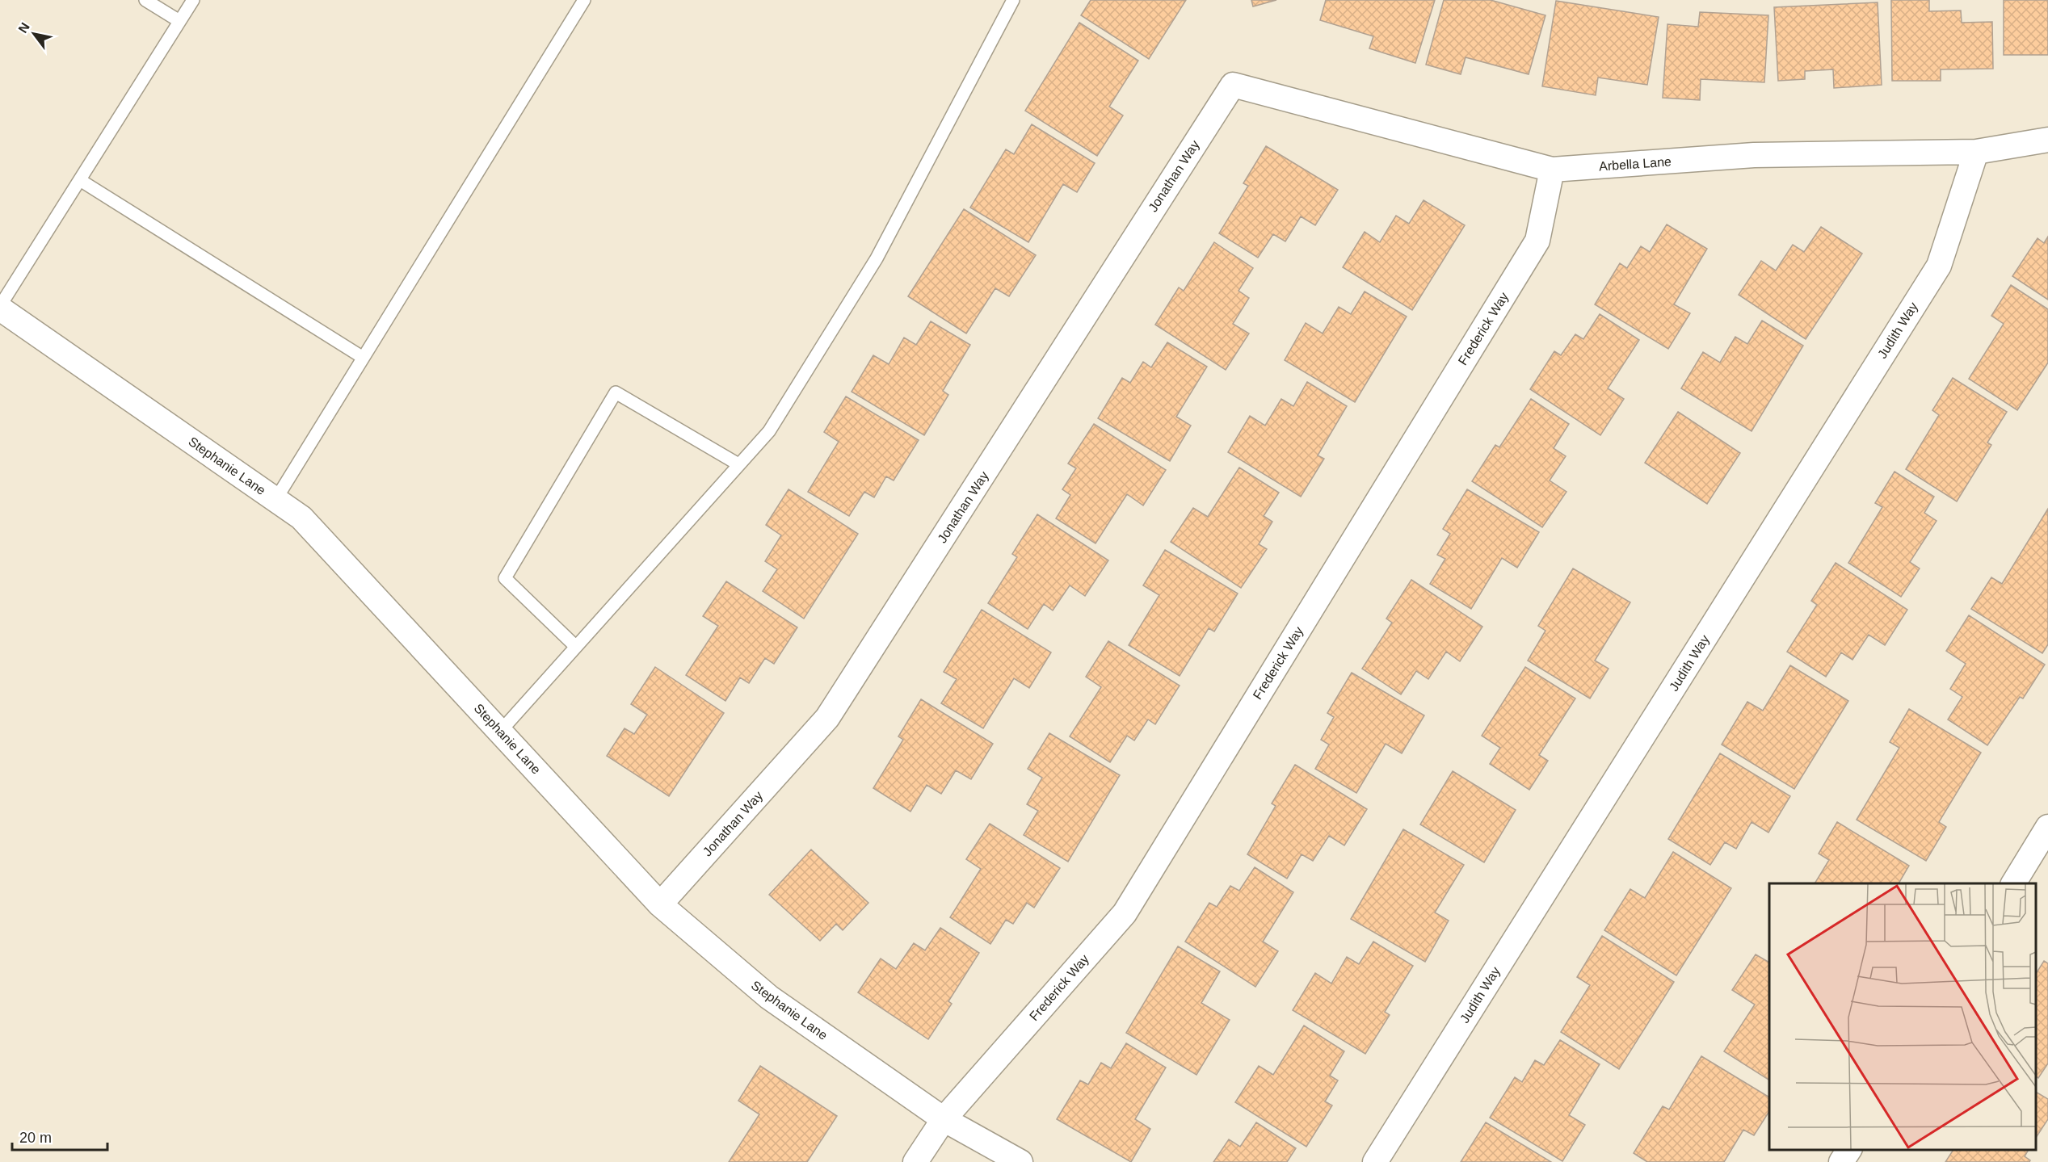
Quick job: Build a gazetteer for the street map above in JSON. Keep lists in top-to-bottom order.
{
  "streets": {
    "street": [
      "Arbella Lane",
      "Jonathan Way",
      "Frederick Way",
      "Judith Way",
      "Stephanie Lane"
    ]
  },
  "crossings": [
    ["Arbella Lane", "Jonathan Way"],
    ["Arbella Lane", "Frederick Way"],
    ["Arbella Lane", "Judith Way"],
    ["Jonathan Way", "Stephanie Lane"],
    ["Frederick Way", "Stephanie Lane"]
  ],
  "scale_bar": "20 m",
  "north": "top left"
}
